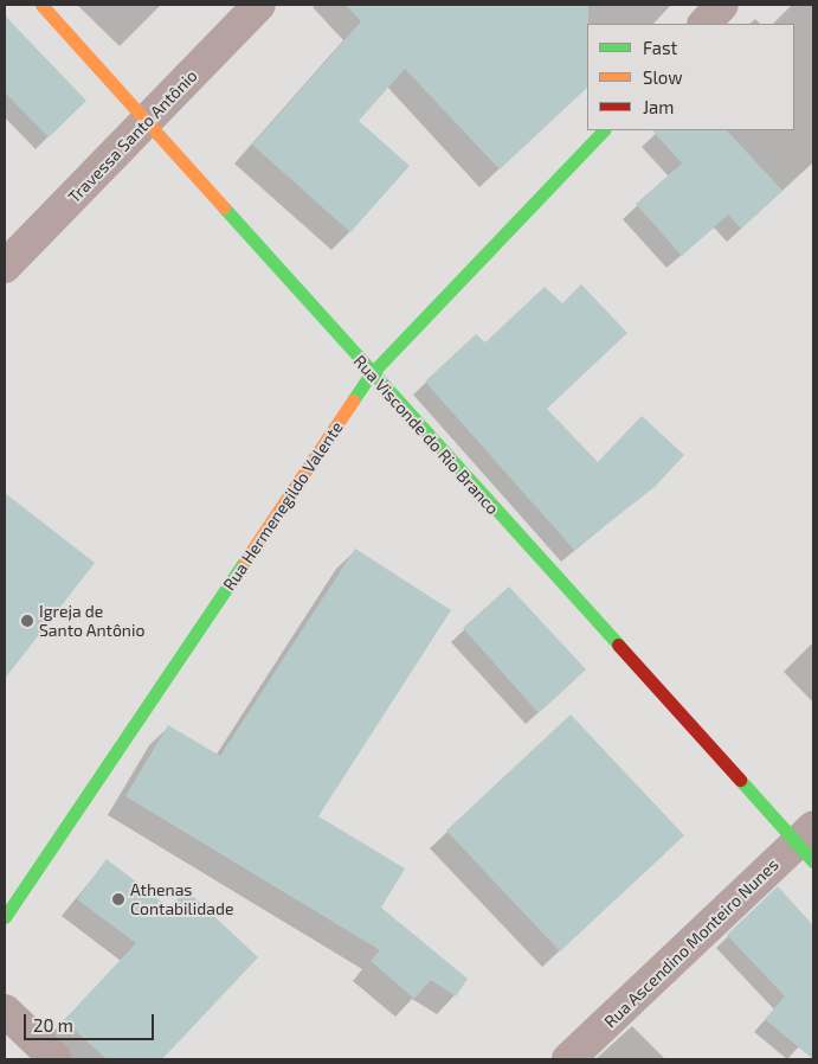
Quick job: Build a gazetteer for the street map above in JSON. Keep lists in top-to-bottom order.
{
  "streets": {
    "street": [
      "Travessa Santo Antônio",
      "Rua Visconde do Rio Branco",
      "Rua Hermenegildo Valente",
      "Rua Ascendino Monteiro Nunes"
    ]
  },
  "crossings": [
    ["Travessa Santo Antônio", "Rua Visconde do Rio Branco"],
    ["Rua Visconde do Rio Branco", "Rua Hermenegildo Valente"],
    ["Rua Visconde do Rio Branco", "Rua Ascendino Monteiro Nunes"]
  ],
  "places": ["Igreja de Santo Antônio", "Athenas Contabilidade"],
  "legend": ["Fast", "Slow", "Jam"],
  "scale_bar": "20 m"
}
